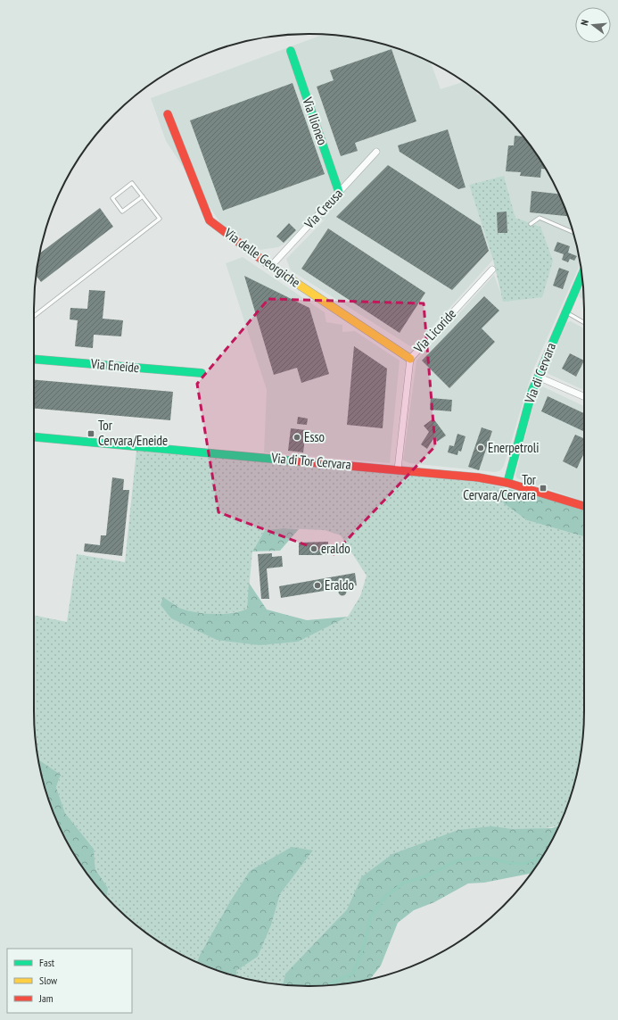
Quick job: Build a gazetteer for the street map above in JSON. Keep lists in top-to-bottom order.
{
  "streets": {
    "street": [
      "Via Ilioneo",
      "Via Creusa",
      "Via delle Georgiche",
      "Via Licoride",
      "Via Eneide",
      "Via di Cervara",
      "Via di Tor Cervara"
    ]
  },
  "crossings": [
    ["Via Ilioneo", "Via Creusa"],
    ["Via Creusa", "Via delle Georgiche"],
    ["Via delle Georgiche", "Via Licoride"],
    ["Via Licoride", "Via di Tor Cervara"],
    ["Via di Cervara", "Via di Tor Cervara"]
  ],
  "places": {
    "transit": ["Tor Cervara/Eneide", "Tor Cervara/Cervara"],
    "other": [
      "Esso",
      "Enerpetroli",
      "eraldo",
      "Eraldo"
    ]
  },
  "legend": ["Fast", "Slow", "Jam"],
  "north": "left"
}
